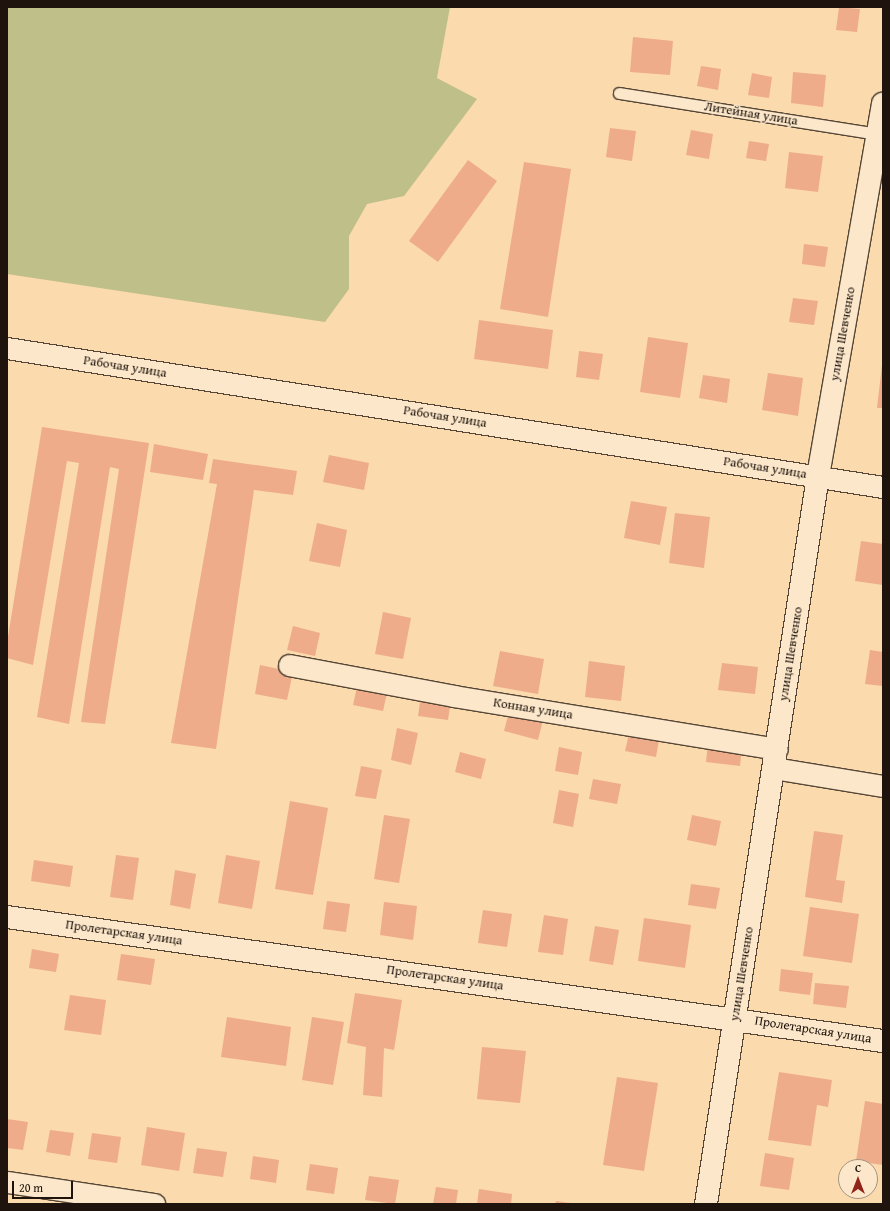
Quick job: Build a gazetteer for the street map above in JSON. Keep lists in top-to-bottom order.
{
  "streets": {
    "street": [
      "улица Шевченко",
      "Рабочая улица",
      "Конная улица",
      "Пролетарская улица"
    ],
    "lane": ["Литейная улица"]
  },
  "crossings": [
    ["Литейная улица", "улица Шевченко"],
    ["улица Шевченко", "Рабочая улица"],
    ["улица Шевченко", "Конная улица"],
    ["улица Шевченко", "Пролетарская улица"]
  ],
  "scale_bar": "20 m",
  "north": "top"
}
